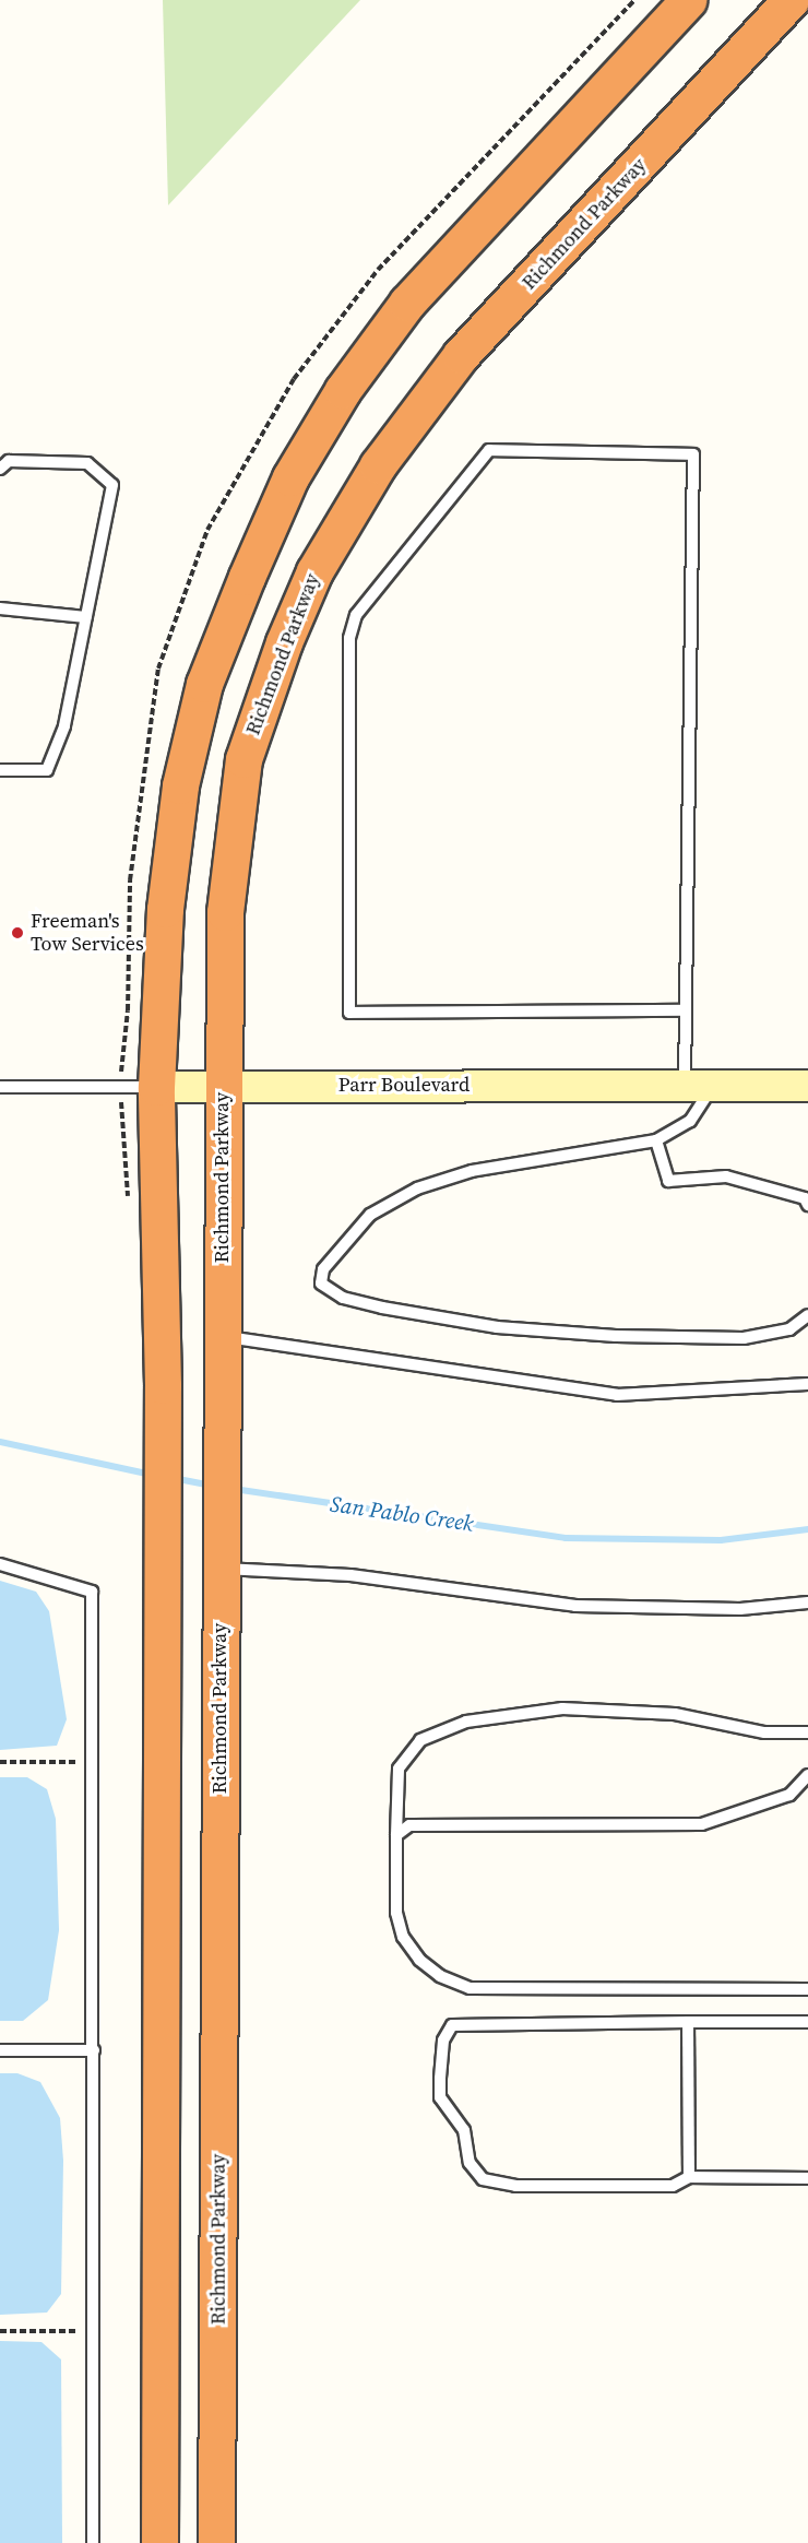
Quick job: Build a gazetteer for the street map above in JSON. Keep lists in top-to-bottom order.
{
  "streets": {
    "highway": ["Richmond Parkway"],
    "street": ["Parr Boulevard"]
  },
  "crossings": [
    ["Richmond Parkway", "Parr Boulevard"]
  ],
  "water": ["San Pablo Creek"],
  "places": ["Freeman's Tow Services"]
}
